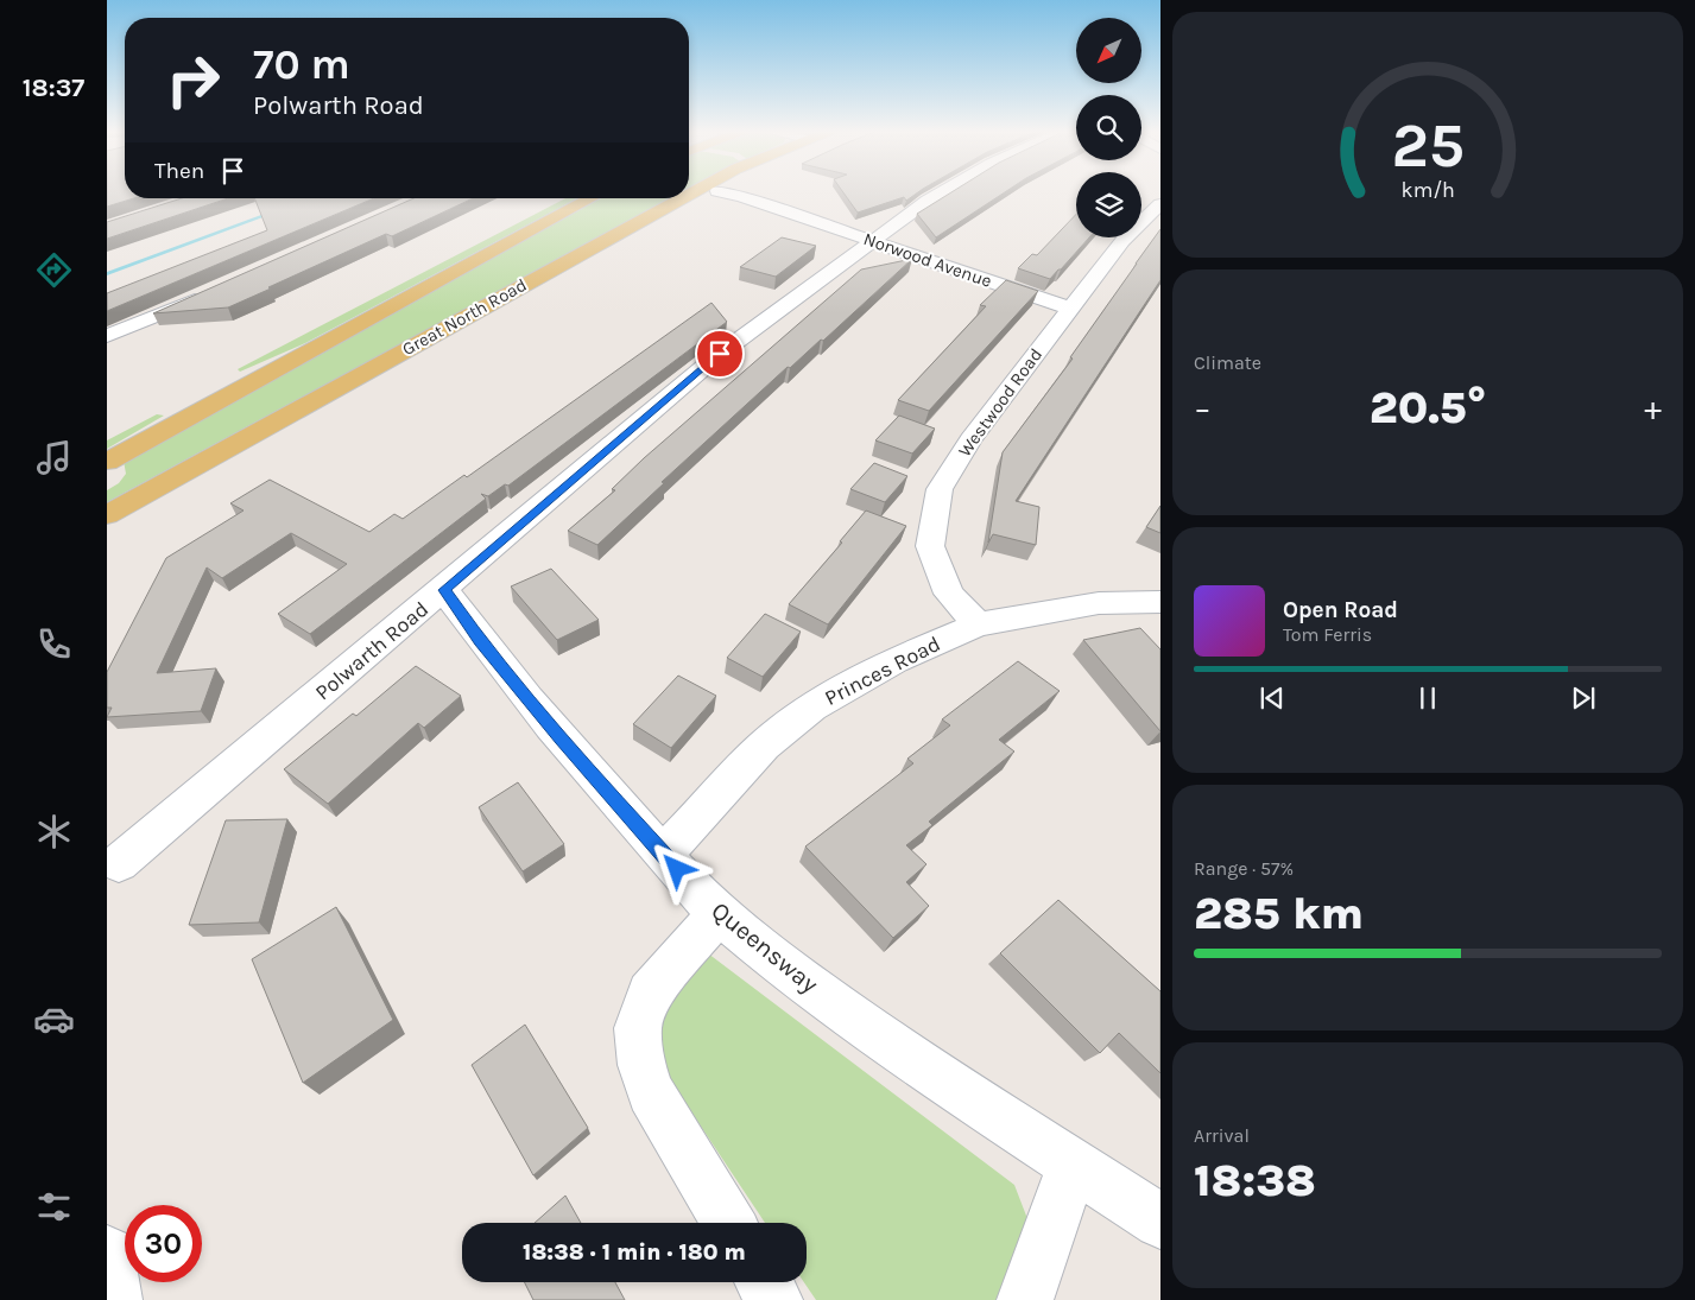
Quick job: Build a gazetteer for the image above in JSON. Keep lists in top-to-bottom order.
{
  "streets": {
    "main road": ["Great North Road"],
    "street": [
      "Norwood Avenue",
      "Westwood Road",
      "Polwarth Road",
      "Princes Road",
      "Queensway"
    ]
  },
  "crossings": [
    ["Norwood Avenue", "Westwood Road"],
    ["Norwood Avenue", "Polwarth Road"],
    ["Westwood Road", "Princes Road"],
    ["Polwarth Road", "Queensway"],
    ["Princes Road", "Queensway"]
  ],
  "north": "bottom left",
  "page": {
    "tabs": "18:37",
    "turn": ["70 m", "Polwarth Road"],
    "then": "Then",
    "tile": [
      "Climate",
      ["Range · 57%", "285 km"],
      ["Arrival", "18:38"]
    ],
    "heat": ["−", "20.5°", "+"],
    "song": ["Open Road", "Tom Ferris"],
    "limit": "30",
    "trip": "18:38 · 1 min · 180 m",
    "gauge": ["25", "km/h"]
  }
}
